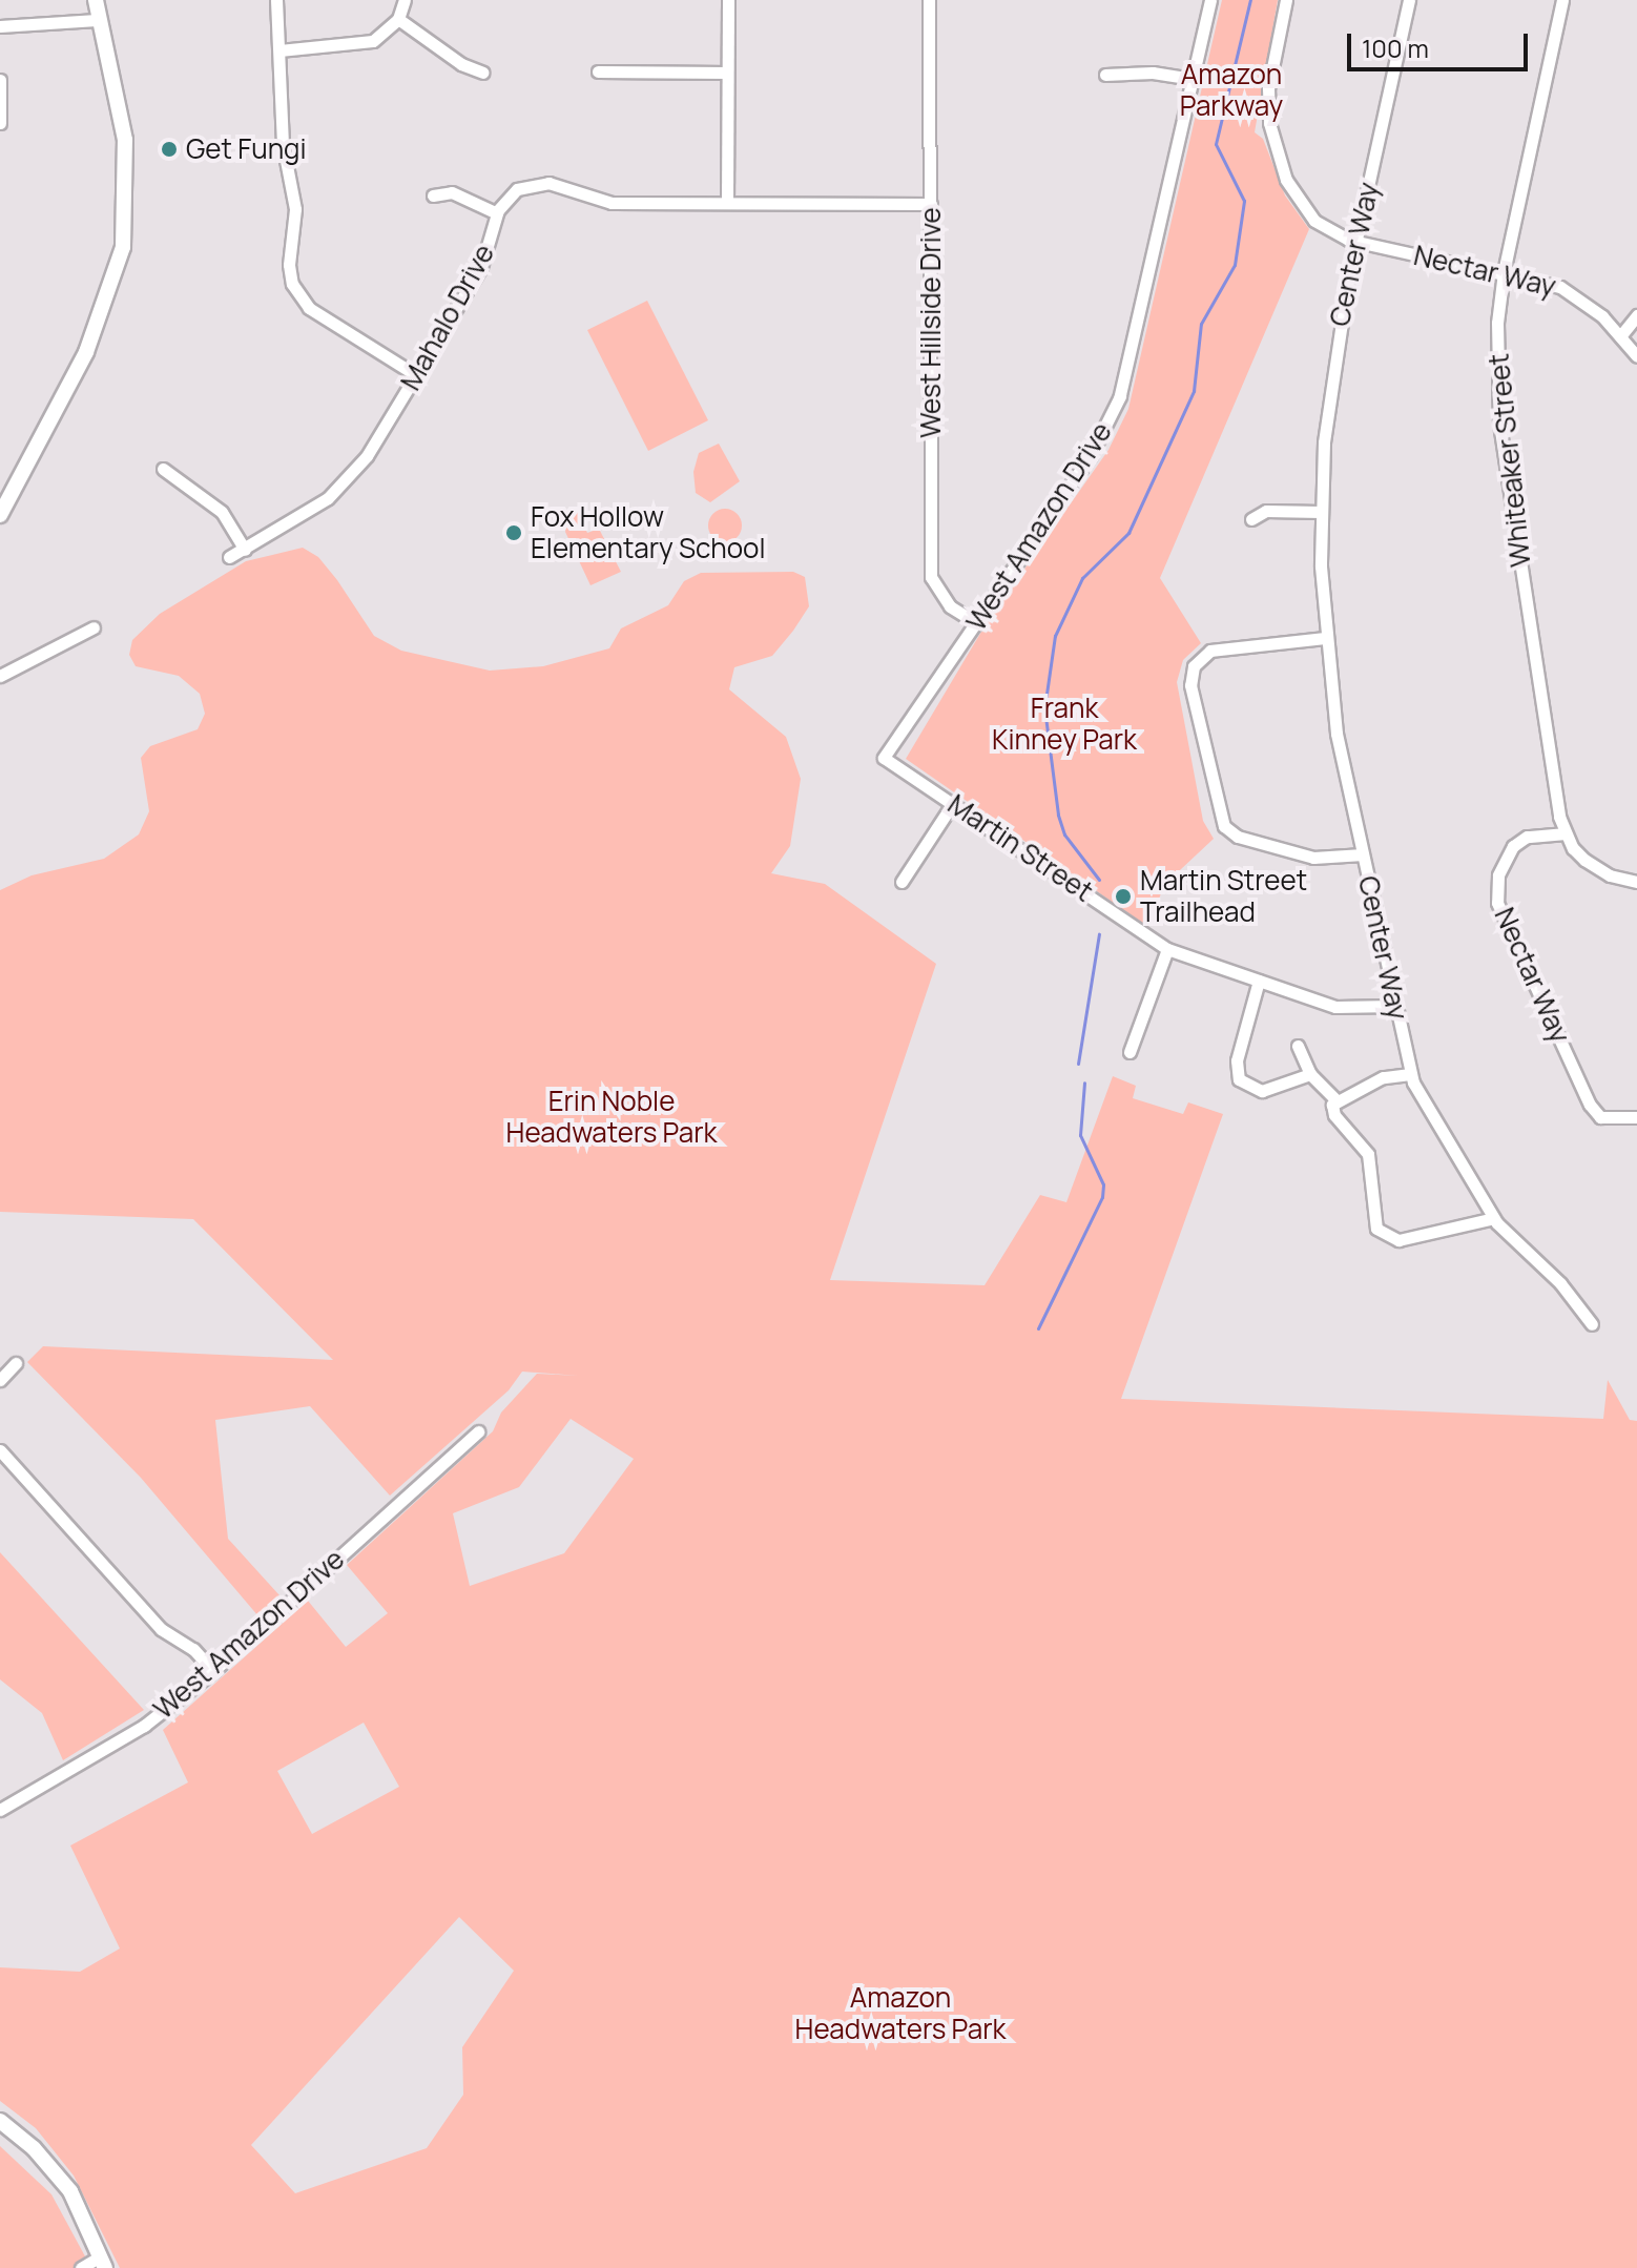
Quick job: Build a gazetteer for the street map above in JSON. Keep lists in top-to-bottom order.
{
  "streets": {
    "street": [
      "Center Way",
      "Nectar Way",
      "Mahalo Drive",
      "West Hillside Drive",
      "Whiteaker Street",
      "West Amazon Drive",
      "Martin Street"
    ]
  },
  "crossings": [
    ["Center Way", "Nectar Way"],
    ["Center Way", "Martin Street"],
    ["Nectar Way", "Whiteaker Street"],
    ["Mahalo Drive", "West Hillside Drive"],
    ["West Hillside Drive", "West Amazon Drive"],
    ["West Amazon Drive", "Martin Street"]
  ],
  "parks": [
    "Amazon Parkway",
    "Frank Kinney Park",
    "Erin Noble Headwaters Park",
    "Amazon Headwaters Park"
  ],
  "places": ["Get Fungi", "Fox Hollow Elementary School", "Martin Street Trailhead"],
  "scale_bar": "100 m"
}
